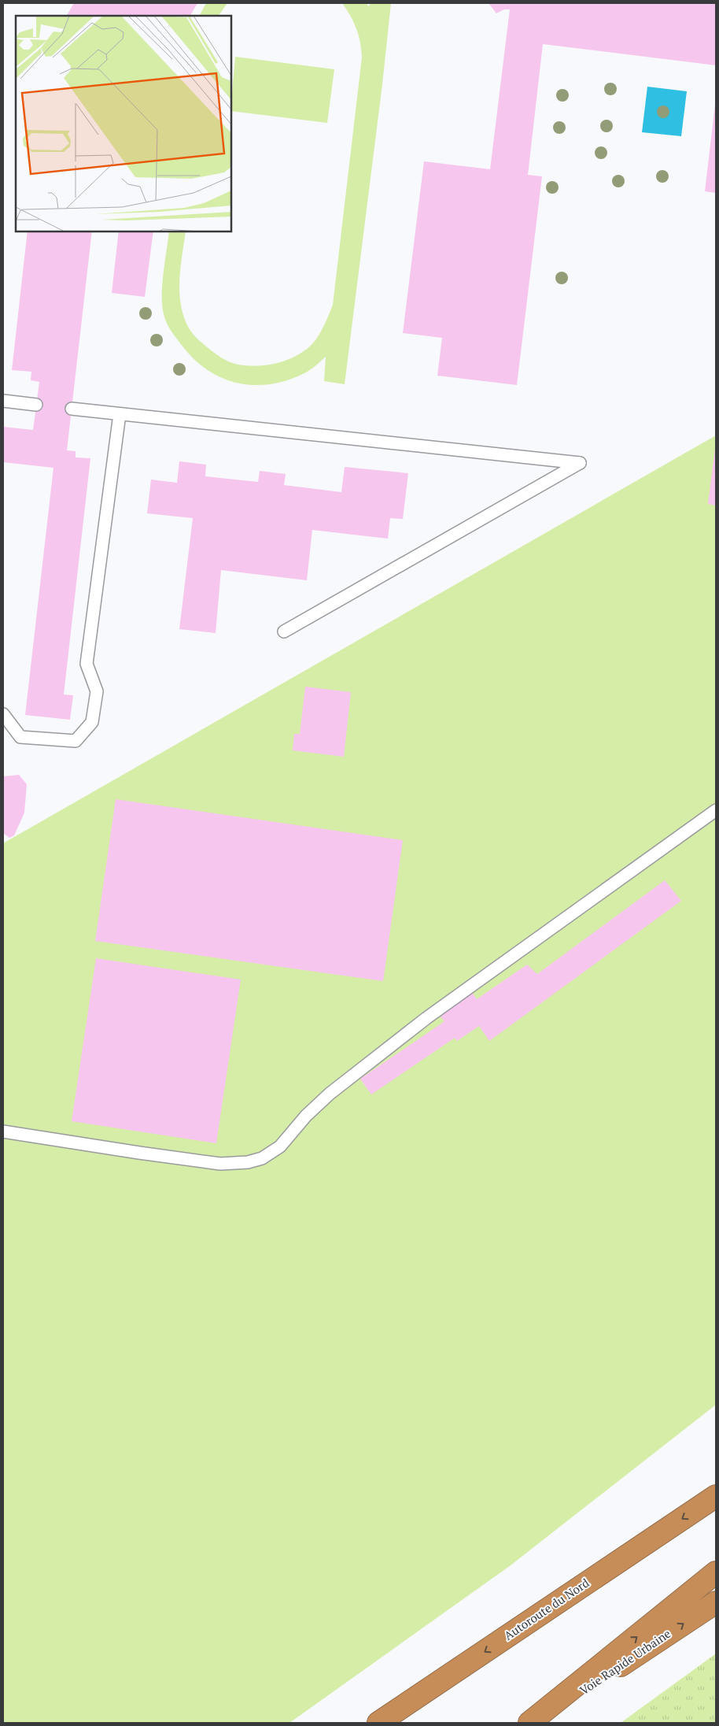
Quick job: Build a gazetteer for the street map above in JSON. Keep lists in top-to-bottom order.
{
  "streets": {
    "highway": ["Autoroute du Nord", "Voie Rapide Urbaine"]
  }
}
